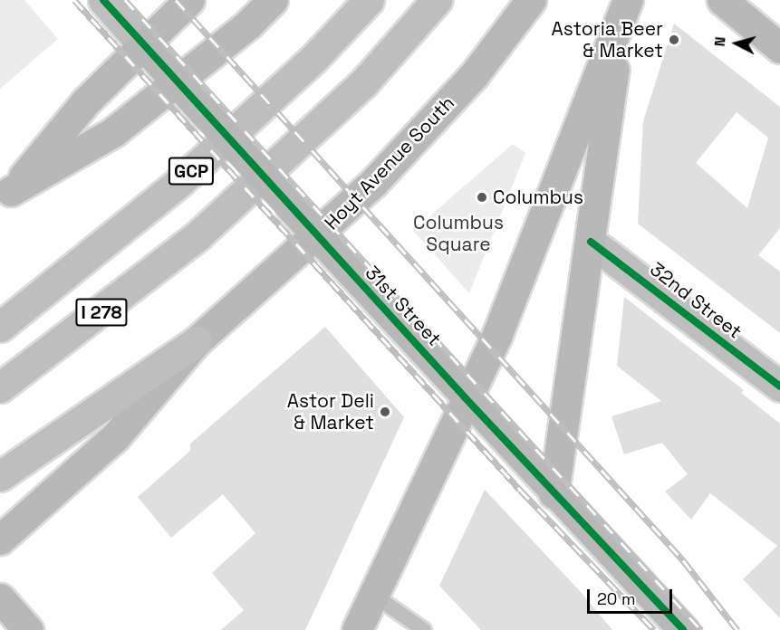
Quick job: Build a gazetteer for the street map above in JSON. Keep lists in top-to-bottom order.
{
  "streets": {
    "main road": [
      "Hoyt Avenue South",
      "GCP",
      "32nd Street",
      "31st Street",
      "I 278"
    ]
  },
  "crossings": [
    ["Hoyt Avenue South", "31st Street"]
  ],
  "parks": ["Columbus Square"],
  "places": ["Astoria Beer & Market", "Columbus", "Astor Deli & Market"],
  "scale_bar": "20 m",
  "north": "left"
}
